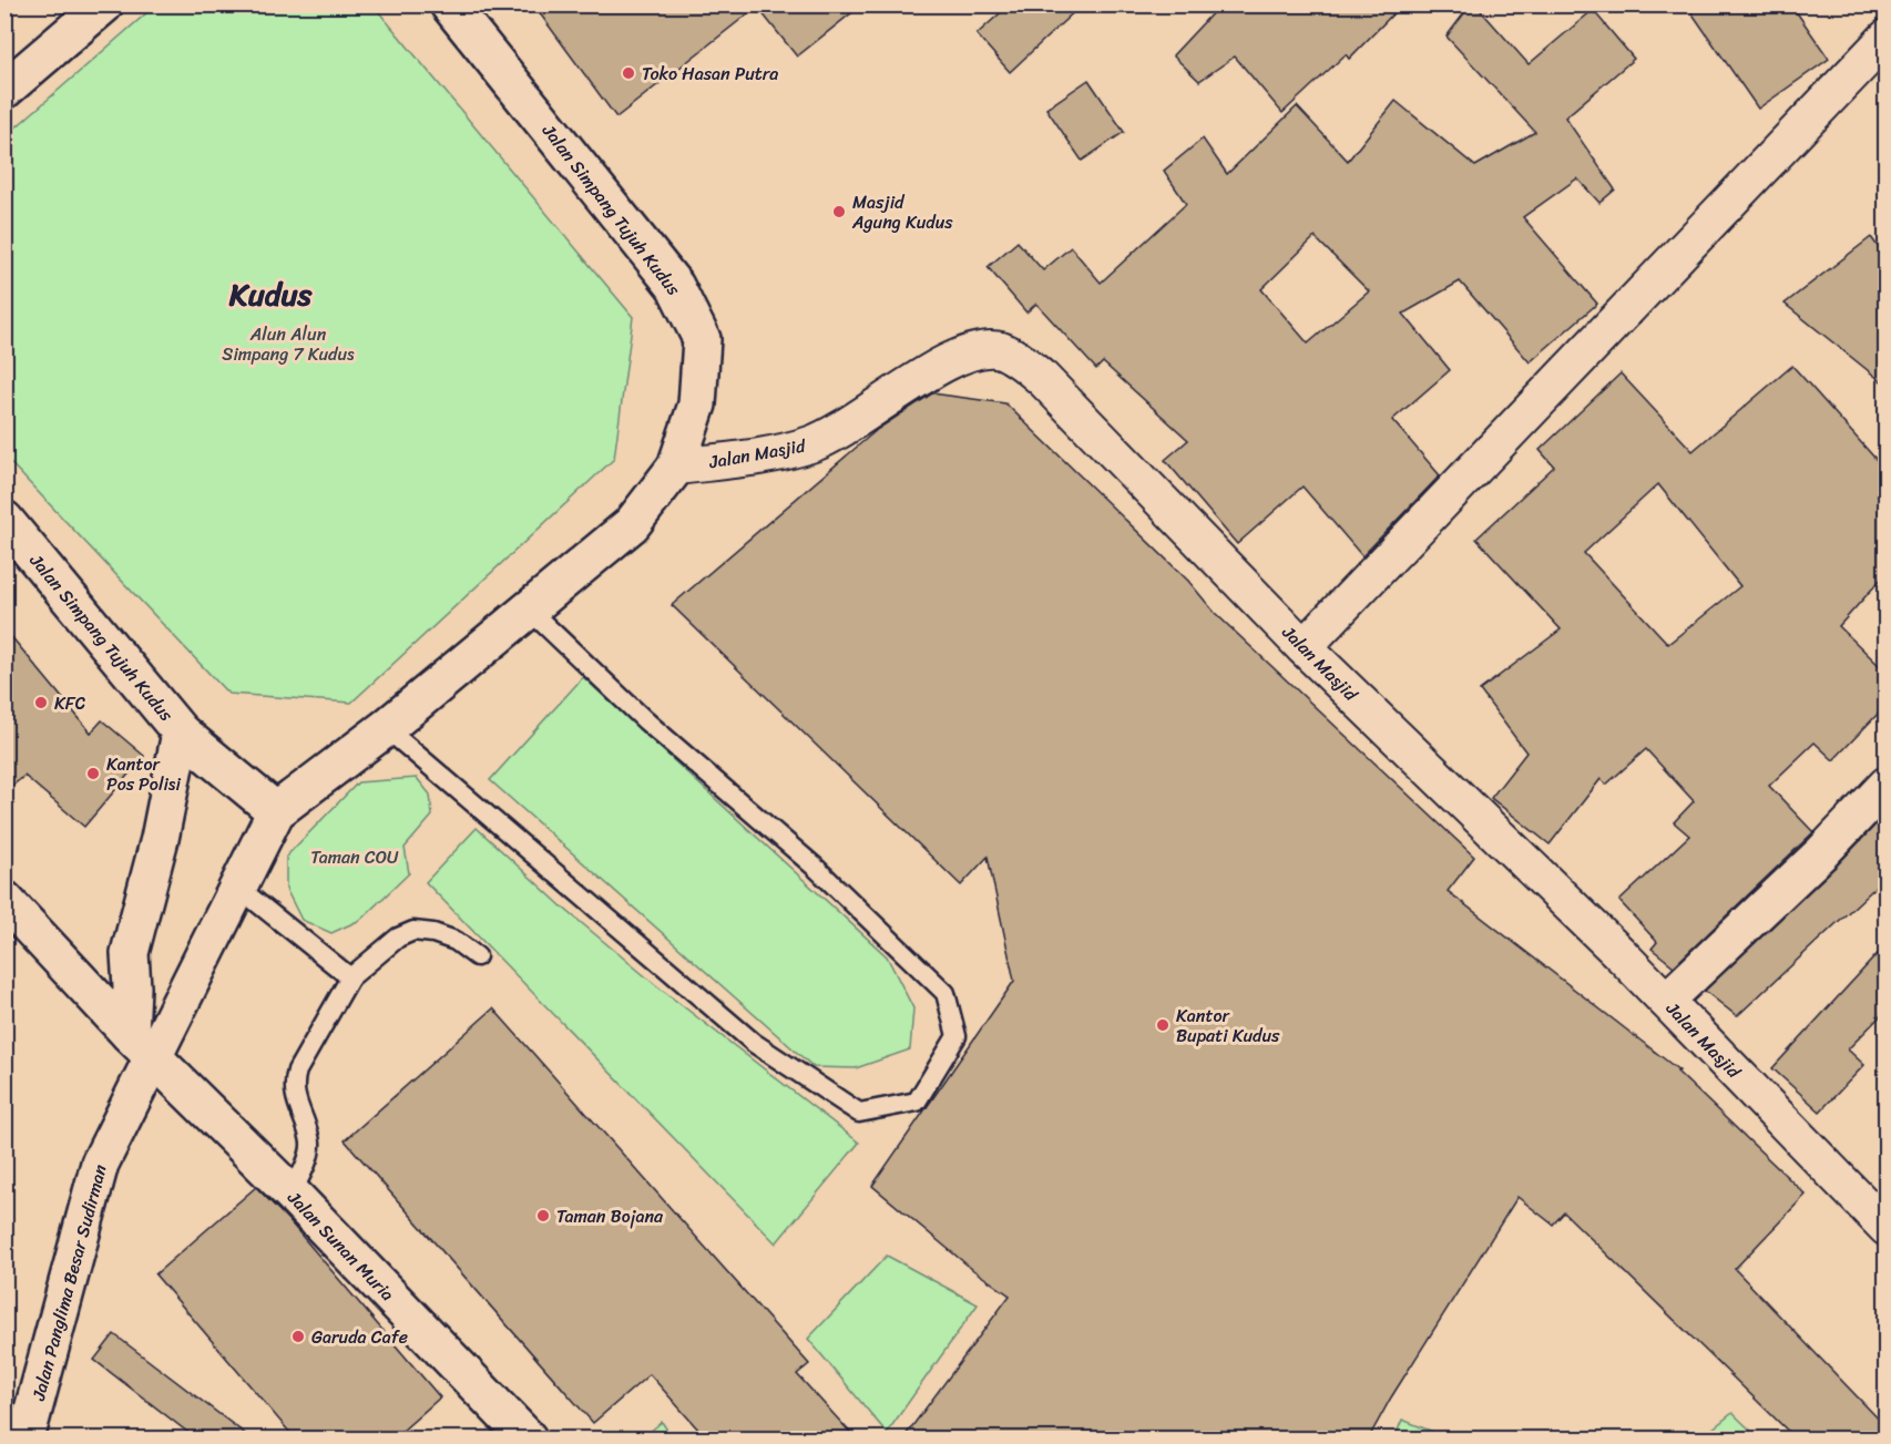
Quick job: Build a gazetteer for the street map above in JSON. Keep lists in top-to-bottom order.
{
  "streets": {
    "main road": ["Jalan Simpang Tujuh Kudus", "Jalan Sunan Muria", "Jalan Panglima Besar Sudirman"],
    "street": ["Jalan Masjid"]
  },
  "crossings": [
    ["Jalan Simpang Tujuh Kudus", "Jalan Masjid"],
    ["Jalan Simpang Tujuh Kudus", "Jalan Sunan Muria"],
    ["Jalan Simpang Tujuh Kudus", "Jalan Panglima Besar Sudirman"],
    ["Jalan Sunan Muria", "Jalan Panglima Besar Sudirman"]
  ],
  "districts": ["Kudus"],
  "parks": ["Alun Alun Simpang 7 Kudus", "Taman COU"],
  "places": [
    "Toko Hasan Putra",
    "Masjid Agung Kudus",
    "KFC",
    "Kantor Pos Polisi",
    "Kantor Bupati Kudus",
    "Taman Bojana",
    "Garuda Cafe"
  ]
}
